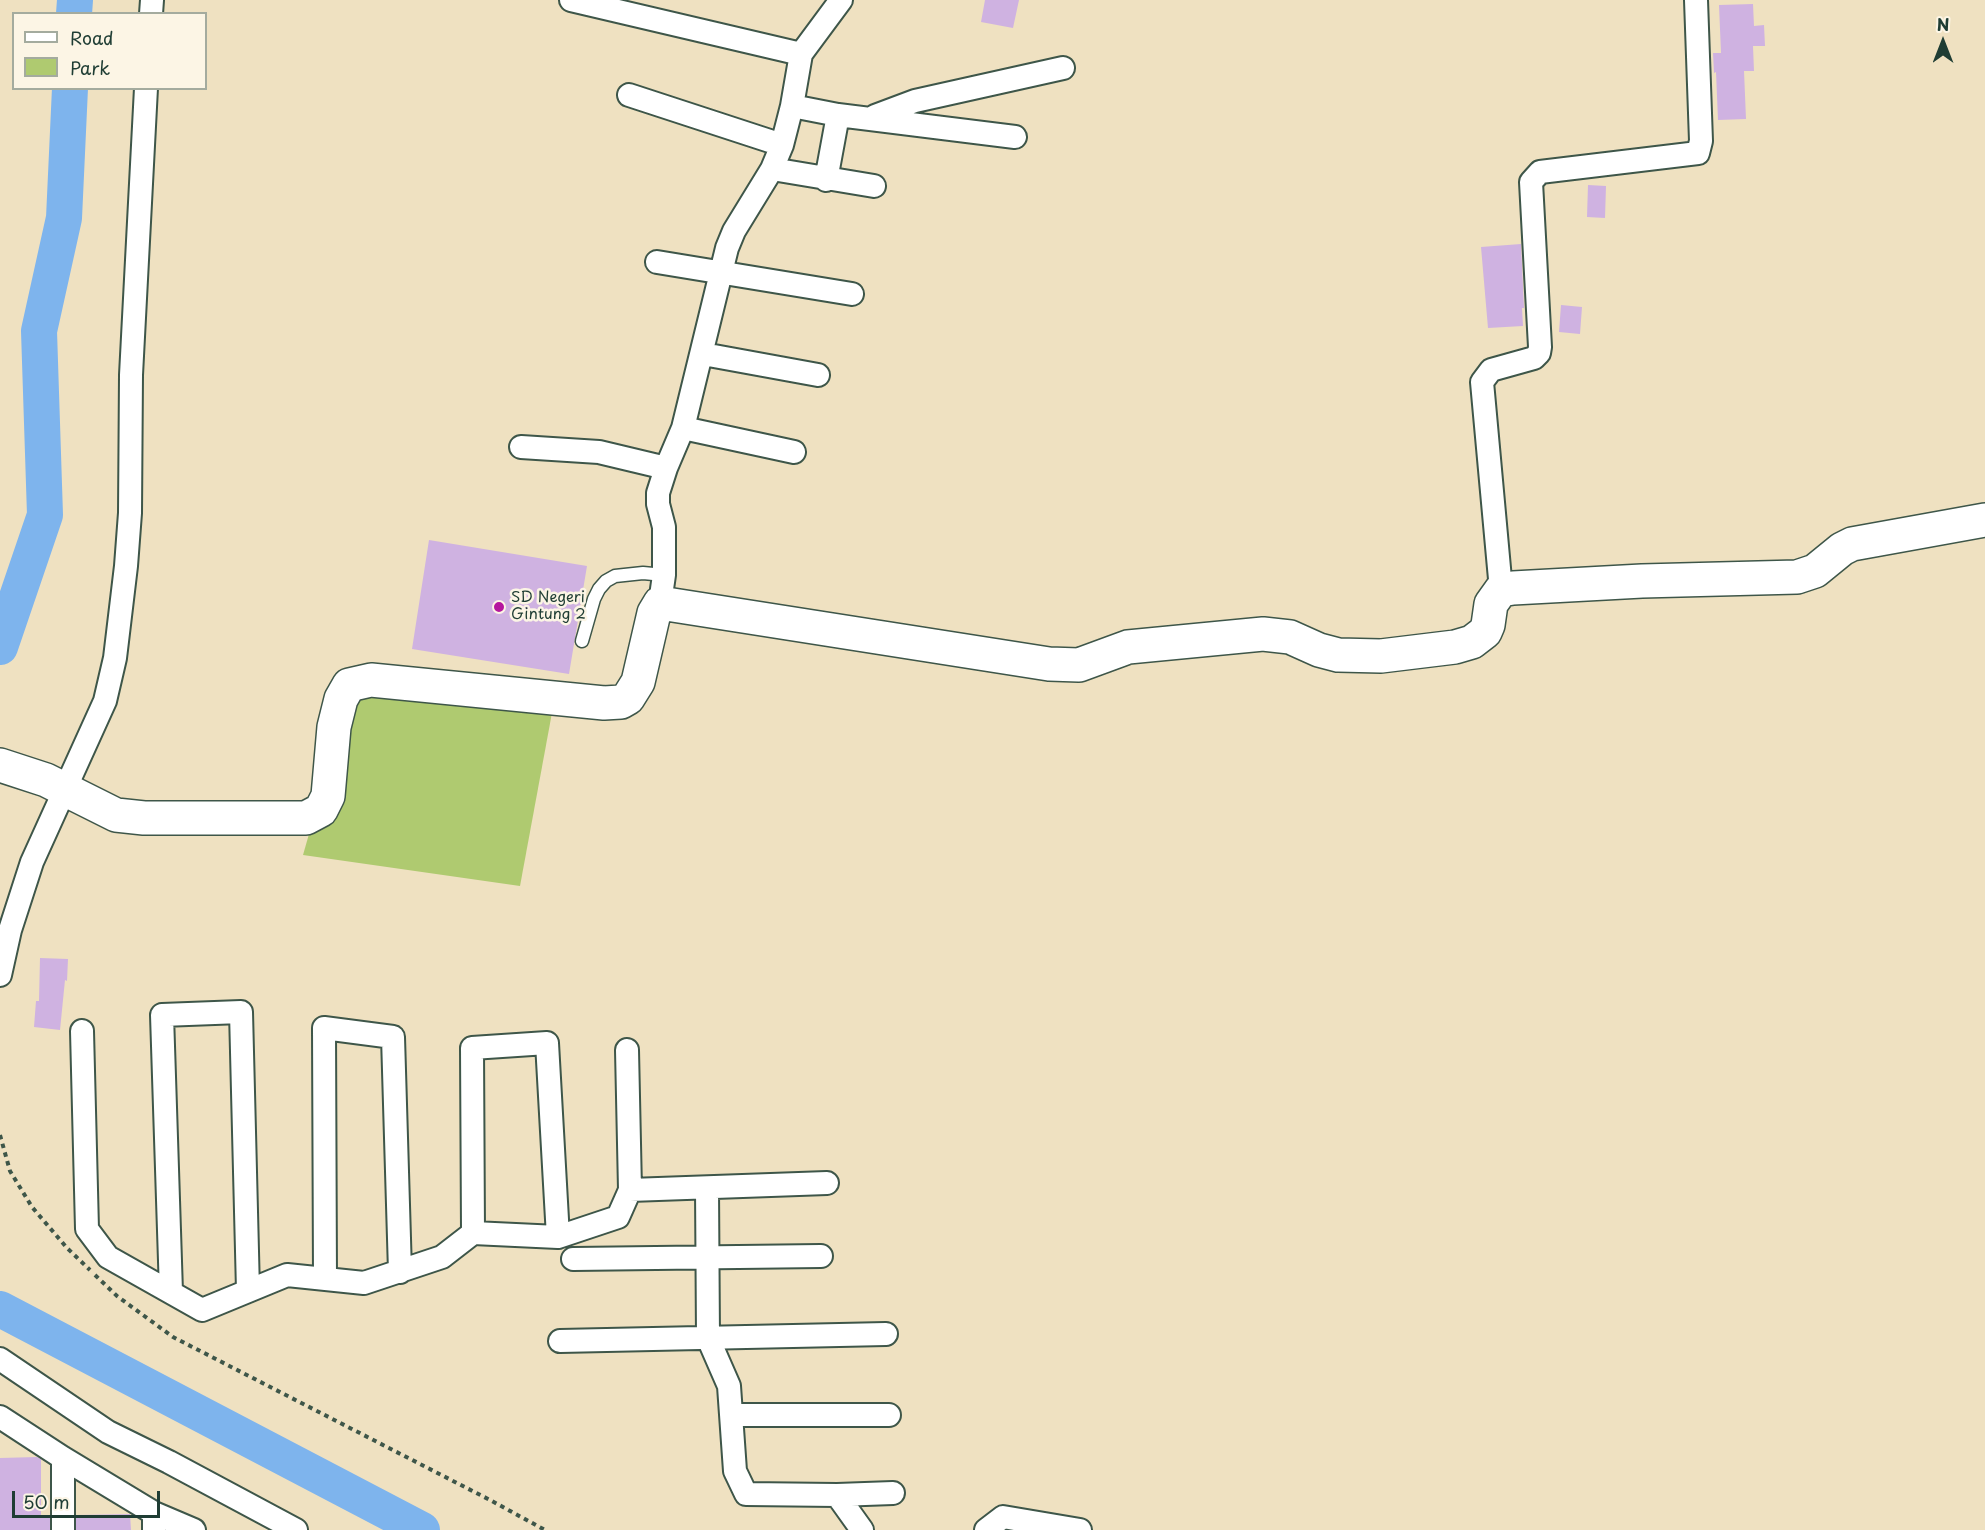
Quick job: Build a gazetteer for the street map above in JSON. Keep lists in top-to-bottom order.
{
  "places": ["SD Negeri Gintung 2"],
  "legend": ["Road", "Park"],
  "scale_bar": "50 m",
  "north": "top"
}
